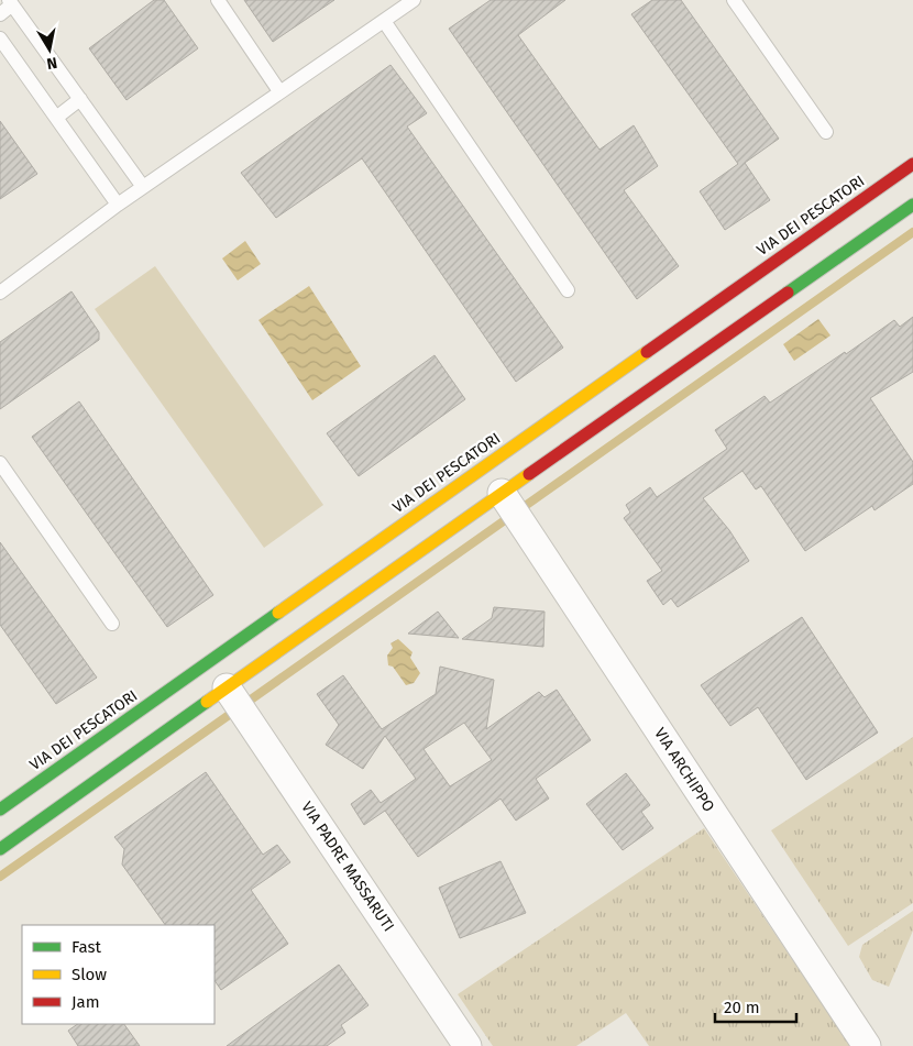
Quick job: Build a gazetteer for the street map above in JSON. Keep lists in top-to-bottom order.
{
  "streets": {
    "street": ["VIA DEI PESCATORI", "VIA ARCHIPPO", "VIA PADRE MASSARUTI"]
  },
  "legend": ["Fast", "Slow", "Jam"],
  "scale_bar": "20 m",
  "north": "bottom"
}
